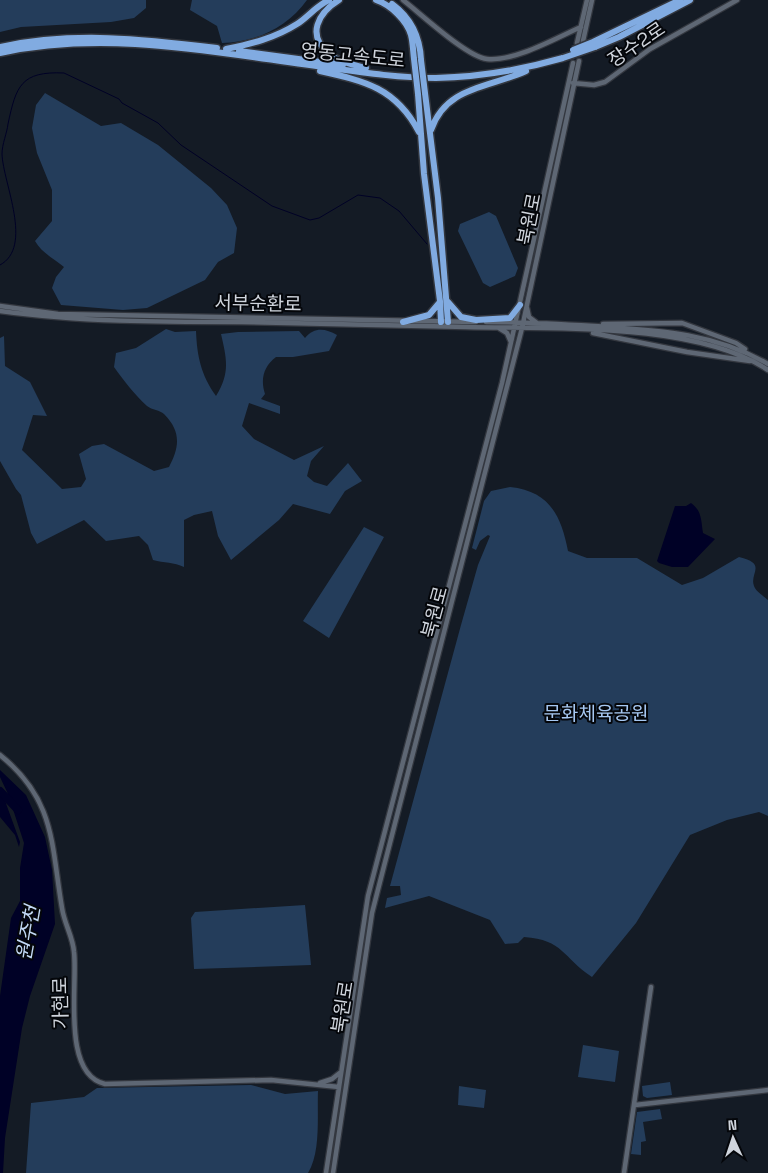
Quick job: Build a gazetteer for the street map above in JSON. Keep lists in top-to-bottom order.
{
  "streets": {
    "highway": ["영동고속도로"],
    "street": [
      "장수2로",
      "북원로",
      "서부순환로",
      "가현로"
    ]
  },
  "crossings": [
    ["장수2로", "북원로"],
    ["북원로", "서부순환로"],
    ["북원로", "가현로"]
  ],
  "water": ["원주천"],
  "parks": ["문화체육공원"],
  "north": "top"
}
